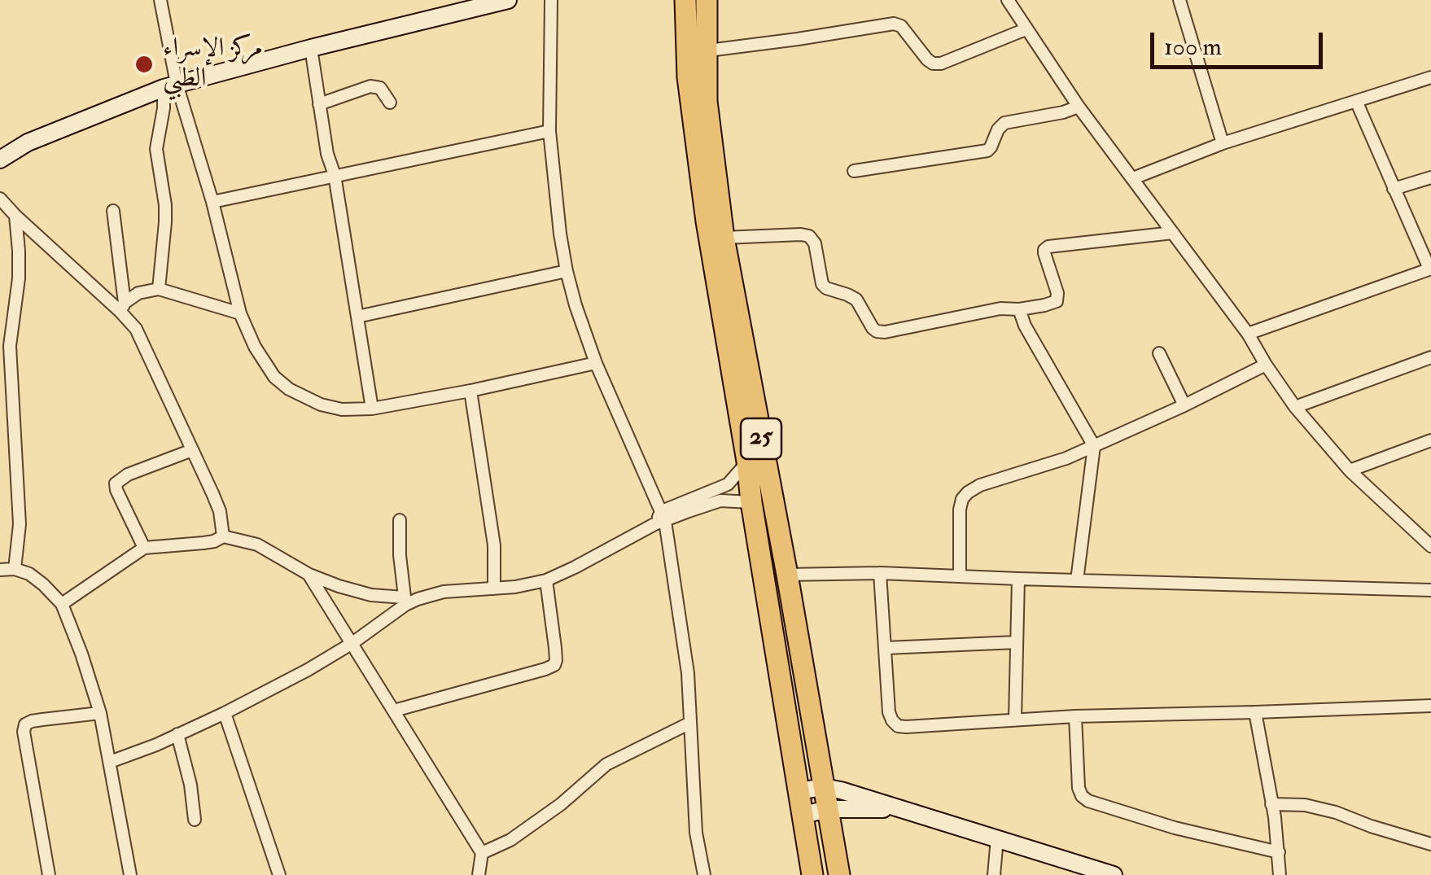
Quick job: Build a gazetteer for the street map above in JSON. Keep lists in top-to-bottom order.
{
  "streets": {
    "highway": ["25"]
  },
  "places": ["مركز الإسراء الطبي"],
  "scale_bar": "100 m"
}
